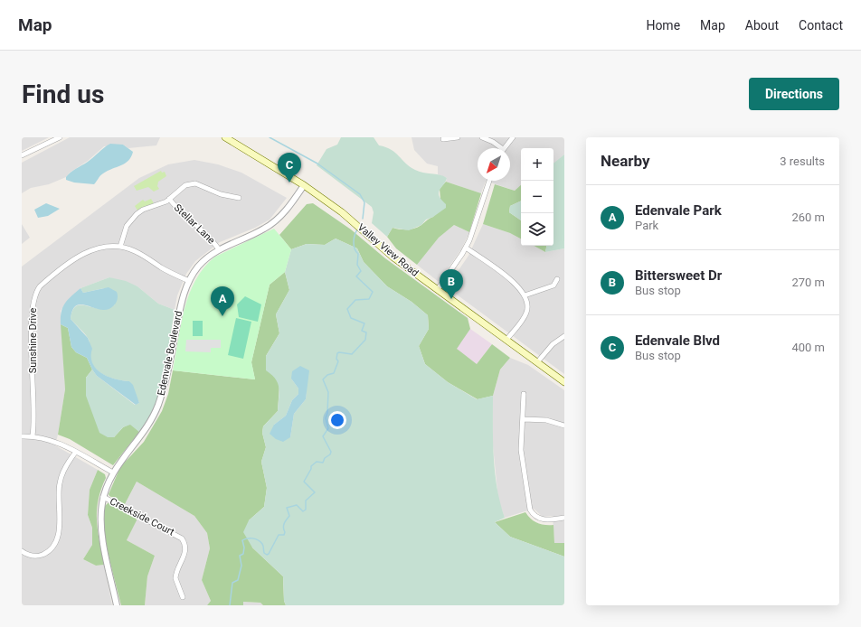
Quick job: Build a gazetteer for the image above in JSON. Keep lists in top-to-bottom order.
{
  "streets": {
    "main road": ["Valley View Road"],
    "street": [
      "Stellar Lane",
      "Sunshine Drive",
      "Edenvale Boulevard",
      "Creekside Court"
    ]
  },
  "crossings": [
    ["Stellar Lane", "Edenvale Boulevard"],
    ["Valley View Road", "Edenvale Boulevard"],
    ["Sunshine Drive", "Edenvale Boulevard"],
    ["Edenvale Boulevard", "Creekside Court"]
  ],
  "north": "bottom left",
  "page": {
    "header": "Map",
    "nav": [
      "Home",
      "Map",
      "About",
      "Contact"
    ],
    "buttons": "Directions",
    "title": "Find us",
    "heading": ["Nearby", "3 results"],
    "map_buttons": ["+", "−"],
    "pins": ["C", "B", "A"],
    "list": [
      {
        "mark": "A",
        "name": "Edenvale Park",
        "note": "Park",
        "value": "260 m"
      },
      {
        "mark": "B",
        "name": "Bittersweet Dr",
        "note": "Bus stop",
        "value": "270 m"
      },
      {
        "mark": "C",
        "name": "Edenvale Blvd",
        "note": "Bus stop",
        "value": "400 m"
      }
    ]
  }
}
